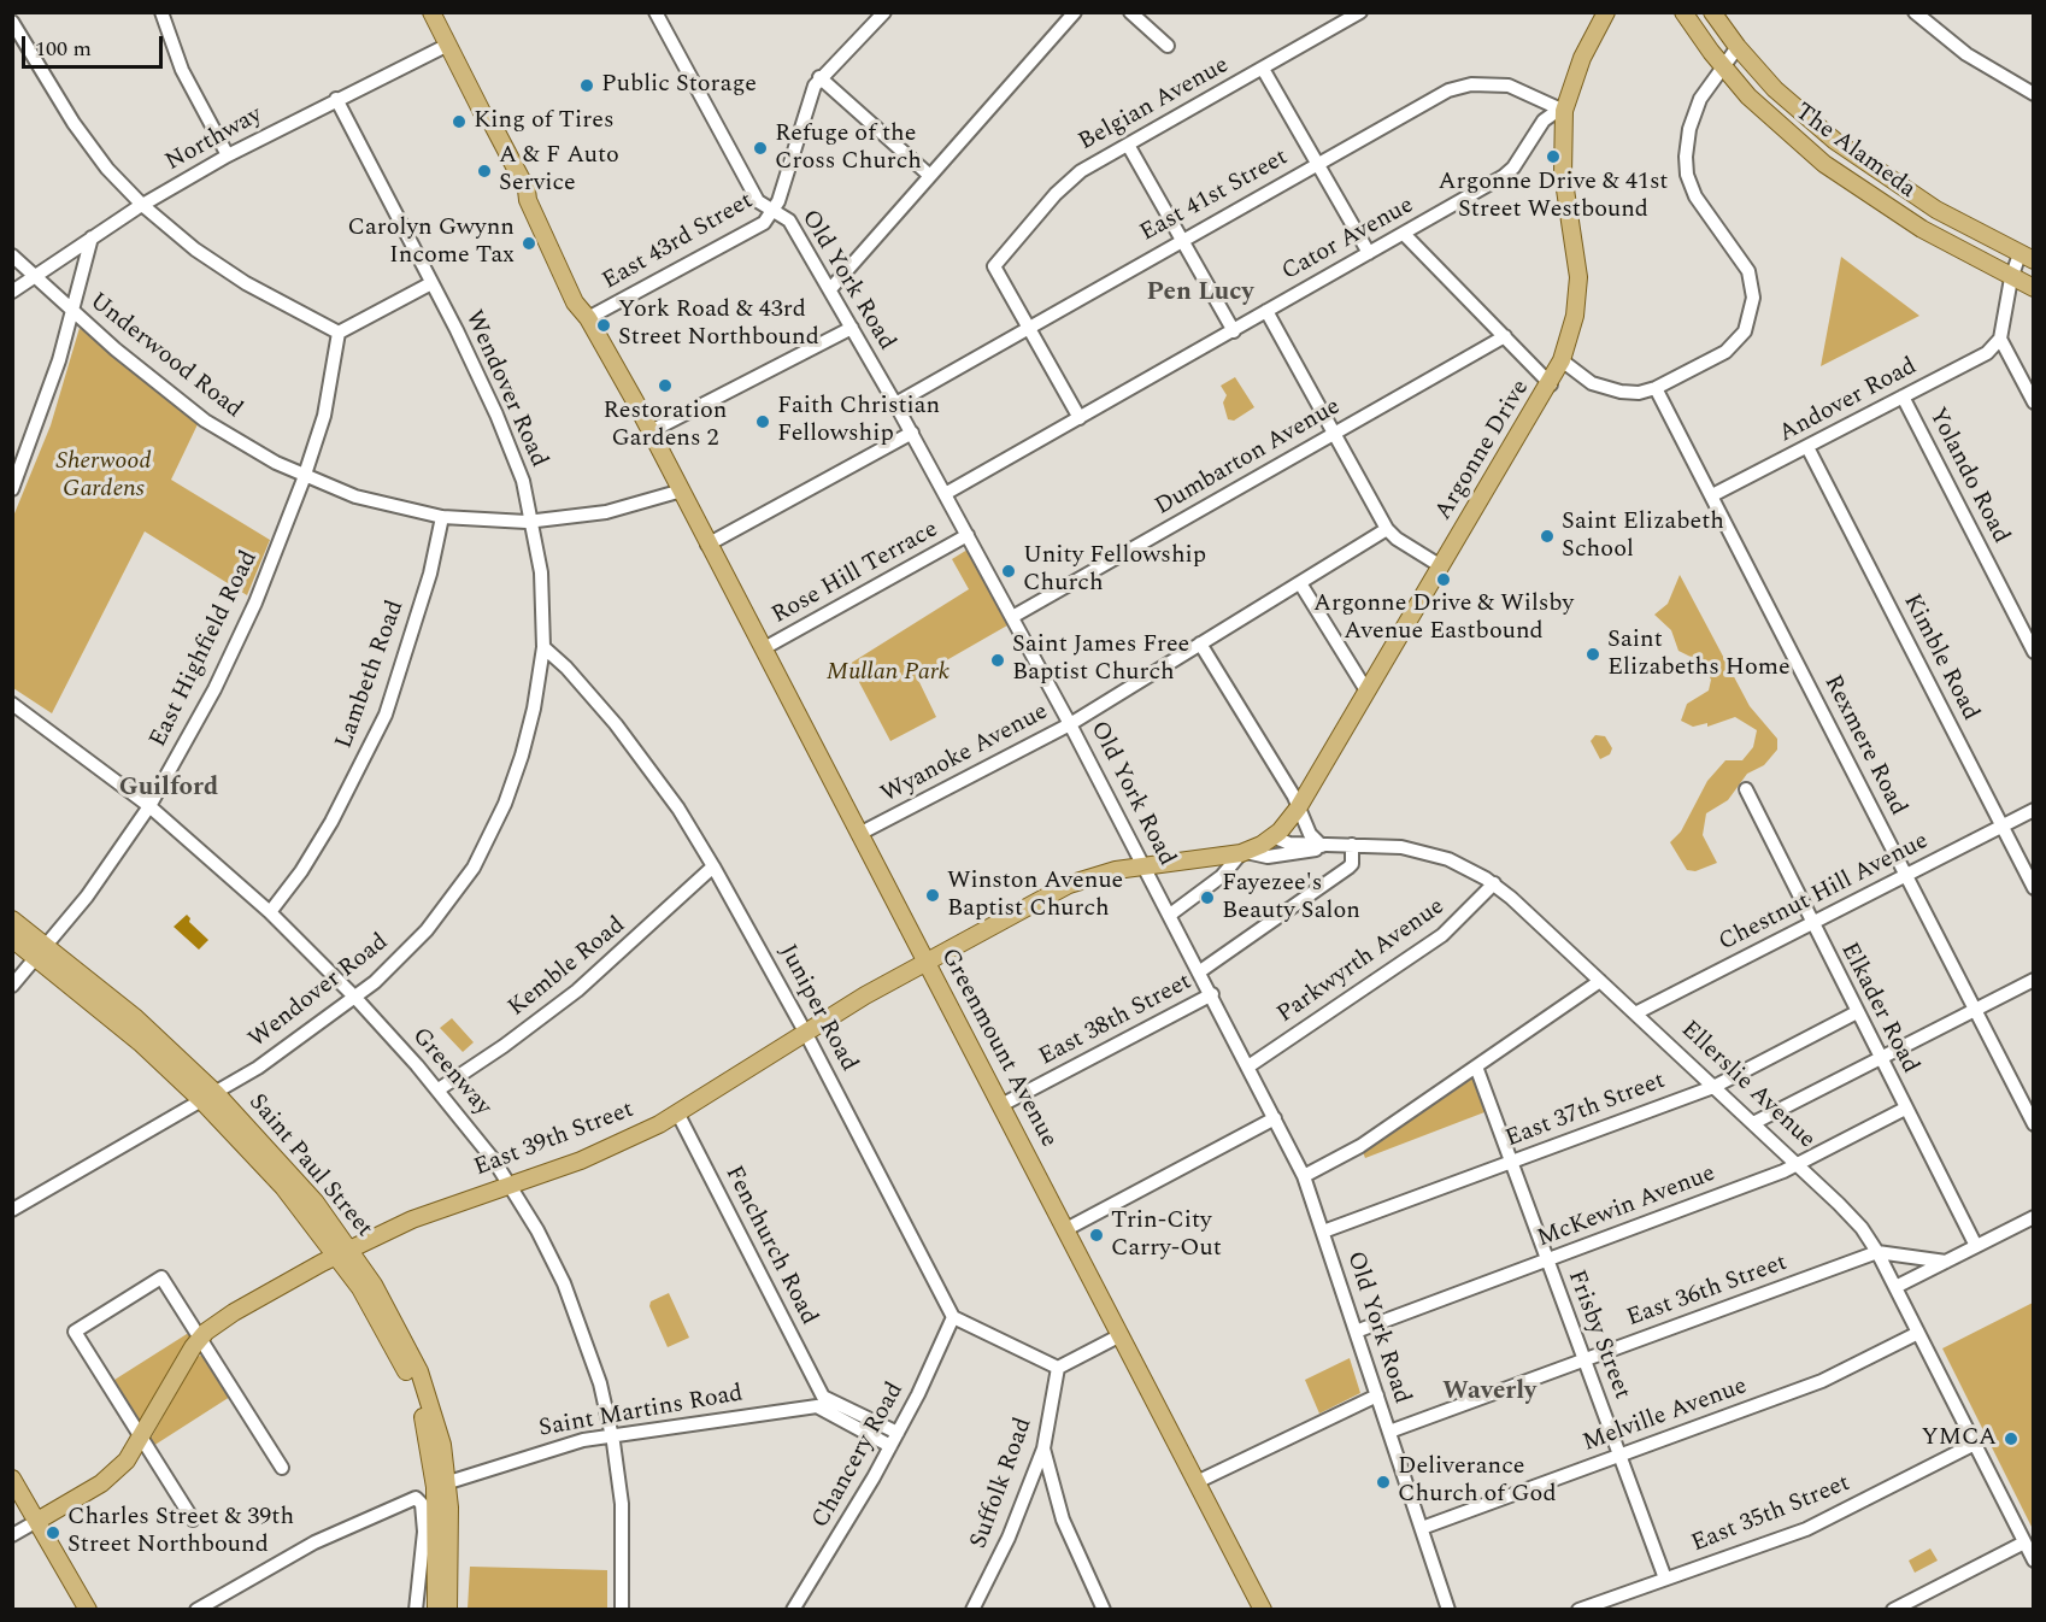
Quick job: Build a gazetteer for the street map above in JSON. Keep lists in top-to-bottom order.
{
  "streets": {
    "main road": [
      "The Alameda",
      "Argonne Drive",
      "Greenmount Avenue",
      "East 39th Street",
      "Saint Paul Street"
    ],
    "street": [
      "Belgian Avenue",
      "Northway",
      "East 41st Street",
      "Cator Avenue",
      "East 43rd Street",
      "Old York Road",
      "Underwood Road",
      "Wendover Road",
      "Andover Road",
      "Dumbarton Avenue",
      "Yolando Road",
      "Rose Hill Terrace",
      "East Highfield Road",
      "Kimble Road",
      "Lambeth Road",
      "Rexmere Road",
      "Wyanoke Avenue",
      "Chestnut Hill Avenue",
      "Parkwyrth Avenue",
      "Kemble Road",
      "Juniper Road",
      "Elkader Road",
      "East 38th Street",
      "Greenway",
      "Ellerslie Avenue",
      "East 37th Street",
      "McKewin Avenue",
      "Fenchurch Road",
      "East 36th Street",
      "Frisby Street",
      "Saint Martins Road",
      "Melville Avenue",
      "Chancery Road",
      "Suffolk Road",
      "East 35th Street"
    ]
  },
  "crossings": [
    ["Belgian Avenue", "East 41st Street"],
    ["Northway", "Underwood Road"],
    ["Northway", "Wendover Road"],
    ["Northway", "Greenmount Avenue"],
    ["East 41st Street", "Cator Avenue"],
    ["East 41st Street", "Old York Road"],
    ["East 41st Street", "Argonne Drive"],
    ["Cator Avenue", "Old York Road"],
    ["Cator Avenue", "Argonne Drive"],
    ["East 43rd Street", "Old York Road"],
    ["East 43rd Street", "Greenmount Avenue"],
    ["Old York Road", "Dumbarton Avenue"],
    ["Old York Road", "Rose Hill Terrace"],
    ["Old York Road", "Wyanoke Avenue"],
    ["Old York Road", "Parkwyrth Avenue"],
    ["Old York Road", "East 38th Street"],
    ["Old York Road", "East 37th Street"],
    ["Old York Road", "East 39th Street"],
    ["Old York Road", "McKewin Avenue"],
    ["Old York Road", "East 36th Street"],
    ["Old York Road", "Melville Avenue"],
    ["Underwood Road", "Wendover Road"],
    ["Underwood Road", "East Highfield Road"],
    ["Underwood Road", "Lambeth Road"],
    ["Underwood Road", "Greenmount Avenue"],
    ["Wendover Road", "Juniper Road"],
    ["Wendover Road", "Greenway"],
    ["Wendover Road", "Saint Paul Street"],
    ["Andover Road", "Yolando Road"],
    ["Andover Road", "Kimble Road"],
    ["Andover Road", "Rexmere Road"],
    ["Argonne Drive", "Ellerslie Avenue"],
    ["Rose Hill Terrace", "Greenmount Avenue"],
    ["East Highfield Road", "Greenway"],
    ["East Highfield Road", "Saint Paul Street"],
    ["Kimble Road", "Chestnut Hill Avenue"],
    ["Lambeth Road", "Greenway"],
    ["Rexmere Road", "Chestnut Hill Avenue"],
    ["Wyanoke Avenue", "Greenmount Avenue"],
    ["Chestnut Hill Avenue", "Elkader Road"],
    ["Chestnut Hill Avenue", "Ellerslie Avenue"],
    ["Parkwyrth Avenue", "Ellerslie Avenue"],
    ["Kemble Road", "Juniper Road"],
    ["Kemble Road", "Greenway"],
    ["Juniper Road", "East 39th Street"],
    ["Juniper Road", "Chancery Road"],
    ["Elkader Road", "East 37th Street"],
    ["Elkader Road", "McKewin Avenue"],
    ["East 38th Street", "Greenmount Avenue"],
    ["East 38th Street", "Ellerslie Avenue"],
    ["Greenmount Avenue", "East 39th Street"],
    ["Greenway", "East 39th Street"],
    ["Greenway", "Saint Martins Road"],
    ["Ellerslie Avenue", "East 37th Street"],
    ["Ellerslie Avenue", "McKewin Avenue"],
    ["Ellerslie Avenue", "East 36th Street"],
    ["Ellerslie Avenue", "Melville Avenue"],
    ["Ellerslie Avenue", "East 35th Street"],
    ["East 37th Street", "Frisby Street"],
    ["East 39th Street", "Saint Paul Street"],
    ["East 39th Street", "Fenchurch Road"],
    ["Saint Paul Street", "Saint Martins Road"],
    ["McKewin Avenue", "Frisby Street"],
    ["Fenchurch Road", "Saint Martins Road"],
    ["East 36th Street", "Frisby Street"],
    ["Frisby Street", "Melville Avenue"],
    ["Frisby Street", "East 35th Street"]
  ],
  "districts": ["Pen Lucy", "Guilford", "Waverly"],
  "parks": ["Sherwood Gardens", "Mullan Park"],
  "places": [
    "Public Storage",
    "King of Tires",
    "Refuge of the Cross Church",
    "Argonne Drive & 41st Street Westbound",
    "A & F Auto Service",
    "Carolyn Gwynn Income Tax",
    "York Road & 43rd Street Northbound",
    "Restoration Gardens 2",
    "Faith Christian Fellowship",
    "Saint Elizabeth School",
    "Unity Fellowship Church",
    "Argonne Drive & Wilsby Avenue Eastbound",
    "Saint Elizabeths Home",
    "Saint James Free Baptist Church",
    "Winston Avenue Baptist Church",
    "Fayezee's Beauty Salon",
    "Trin-City Carry-Out",
    "YMCA",
    "Deliverance Church of God",
    "Charles Street & 39th Street Northbound"
  ],
  "scale_bar": "100 m"
}
